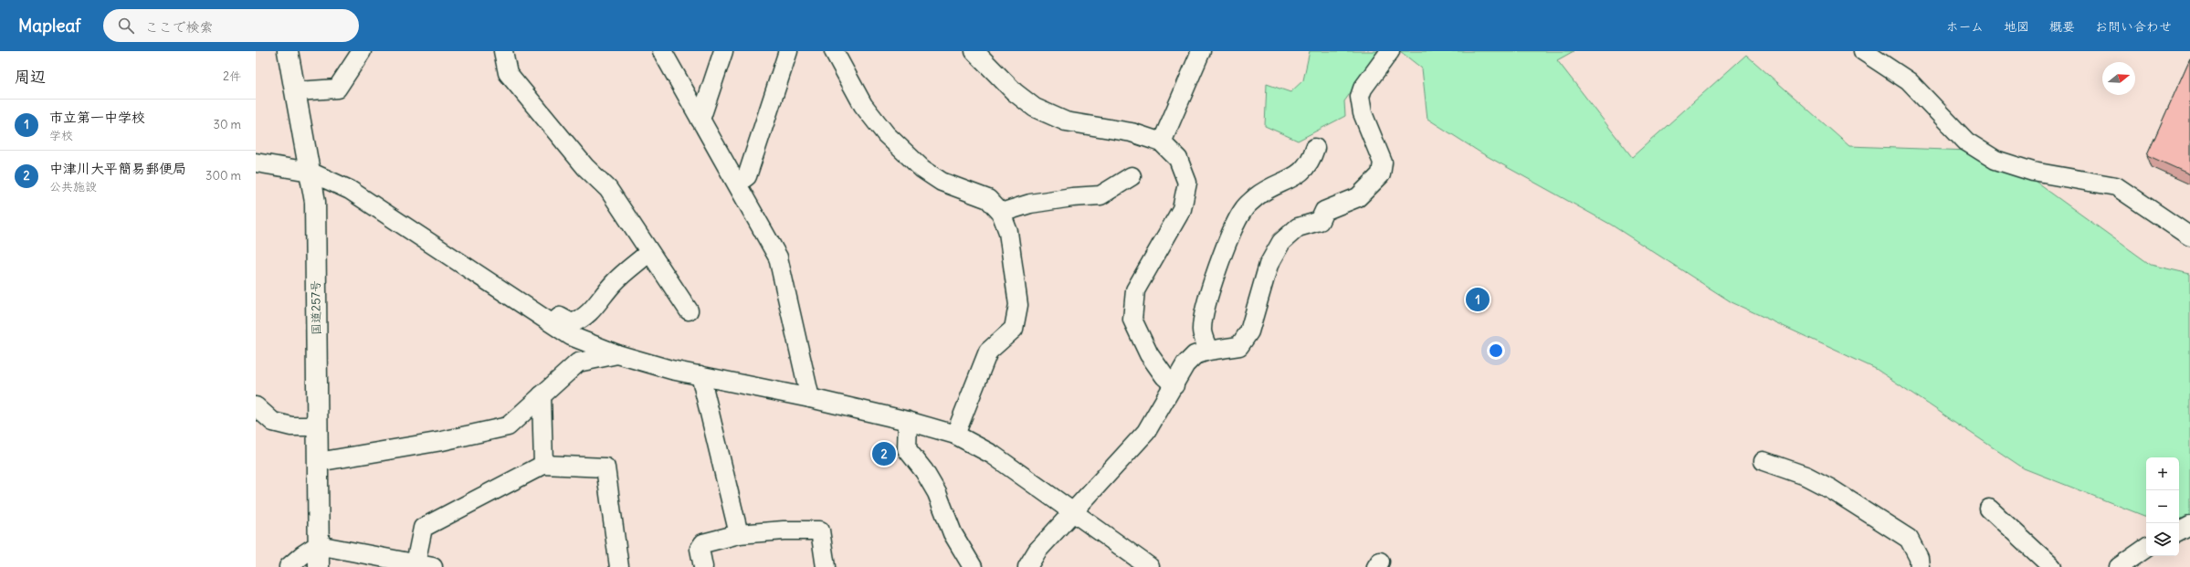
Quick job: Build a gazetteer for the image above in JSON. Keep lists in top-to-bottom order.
{
  "streets": {
    "highway": ["国道257号"]
  },
  "north": "right",
  "page": {
    "header": "Mapleaf",
    "search": "ここで検索",
    "nav": [
      "ホーム",
      "地図",
      "概要",
      "お問い合わせ"
    ],
    "heading": ["周辺", "2件"],
    "list": [
      {
        "mark": "1",
        "name": "市立第一中学校",
        "note": "学校",
        "value": "30 m"
      },
      {
        "mark": "2",
        "name": "中津川大平簡易郵便局",
        "note": "公共施設",
        "value": "300 m"
      }
    ],
    "pins": ["1", "2"],
    "map_buttons": ["+", "−"]
  }
}
